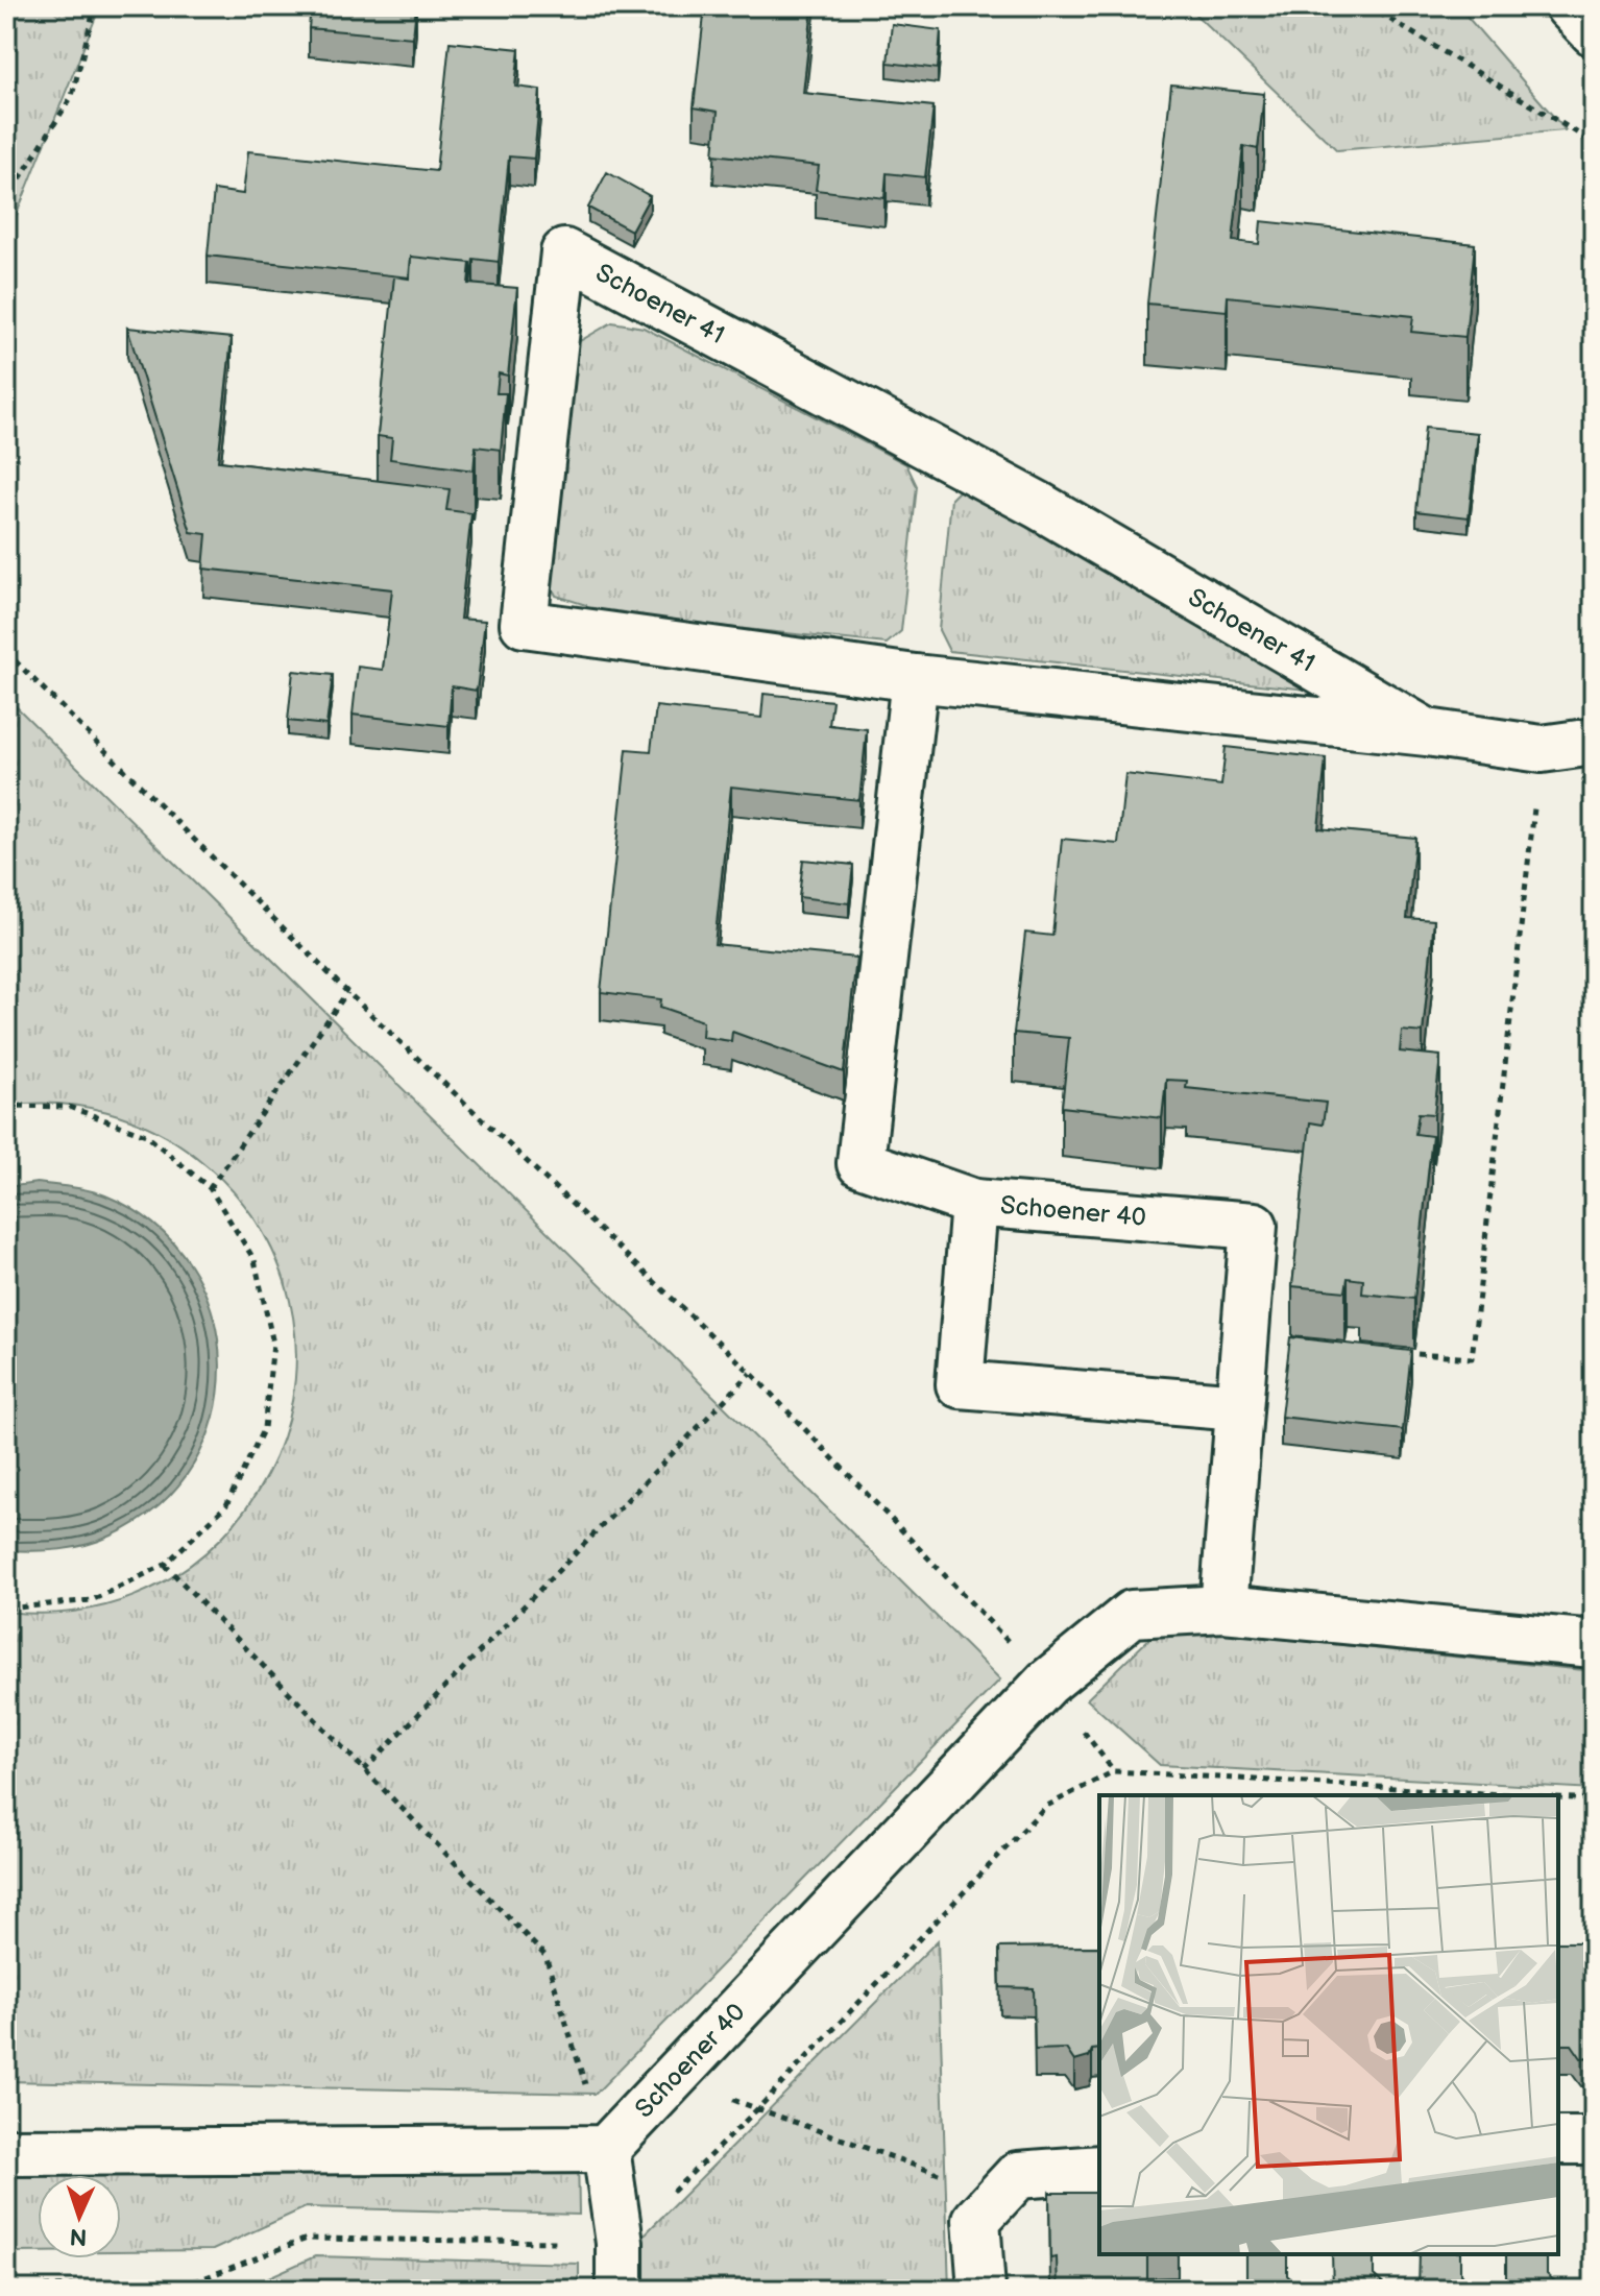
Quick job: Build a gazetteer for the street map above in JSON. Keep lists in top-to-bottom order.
{
  "streets": {
    "street": ["Schoener 41", "Schoener 40"]
  },
  "north": "bottom"
}
